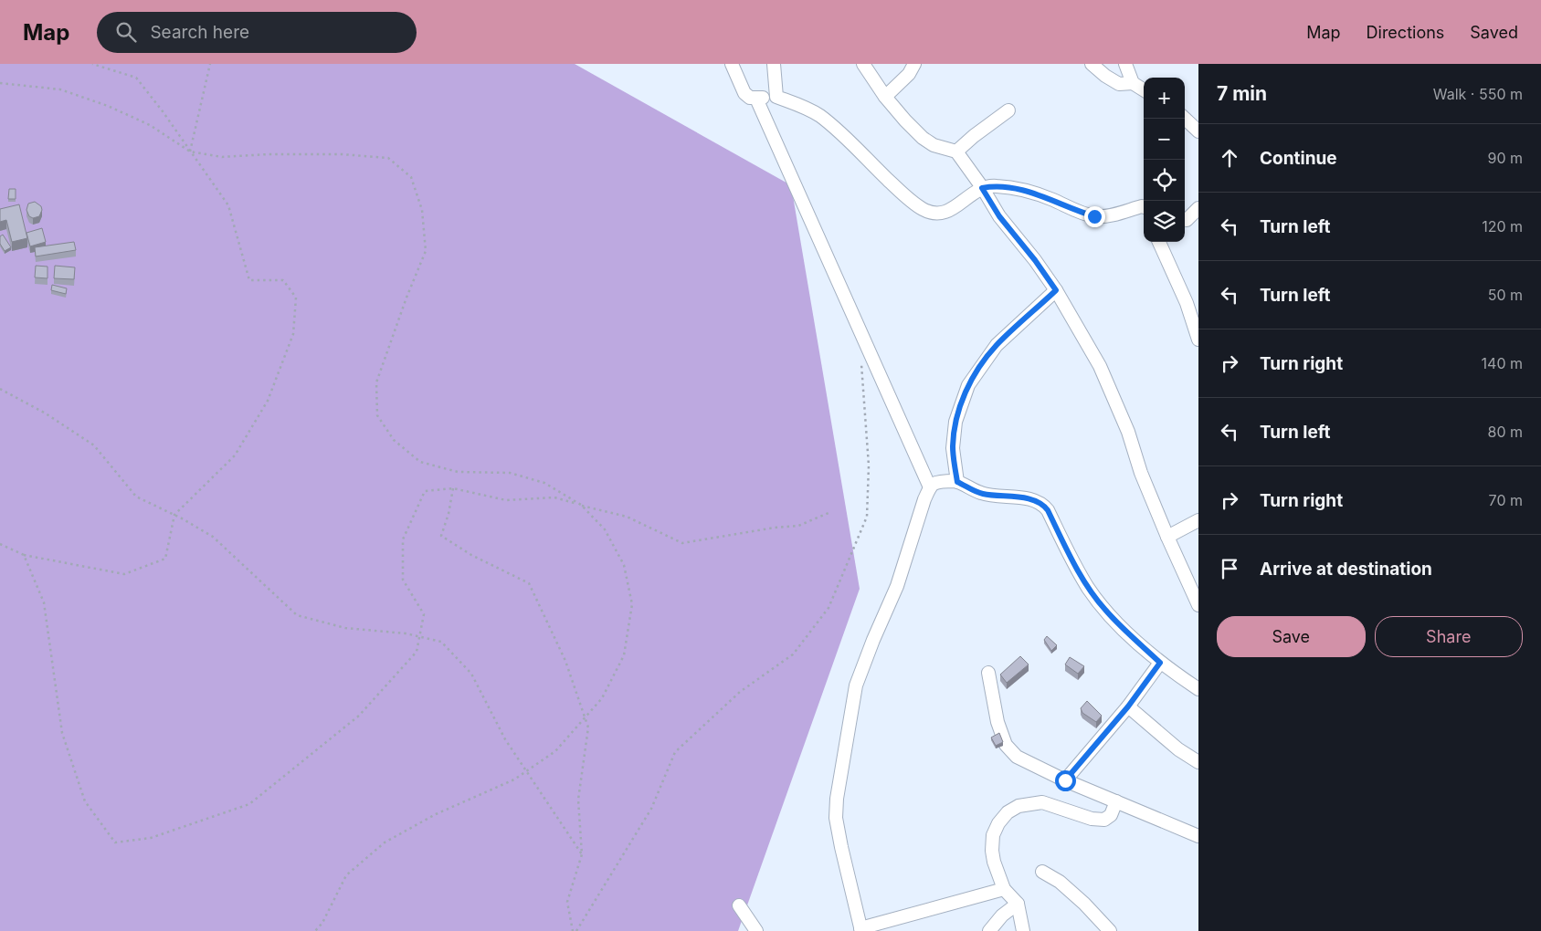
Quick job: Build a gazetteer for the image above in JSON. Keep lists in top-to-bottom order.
{
  "page": {
    "header": "Map",
    "search": "Search here",
    "nav": ["Map", "Directions", "Saved"],
    "heading": ["7 min", "Walk · 550 m"],
    "map_buttons": ["+", "−"],
    "list": [
      ["Continue", "90 m"],
      ["Turn left", "120 m"],
      ["Turn left", "50 m"],
      ["Turn right", "140 m"],
      ["Turn left", "80 m"],
      ["Turn right", "70 m"],
      "Arrive at destination"
    ],
    "buttons": ["Save", "Share"]
  }
}
